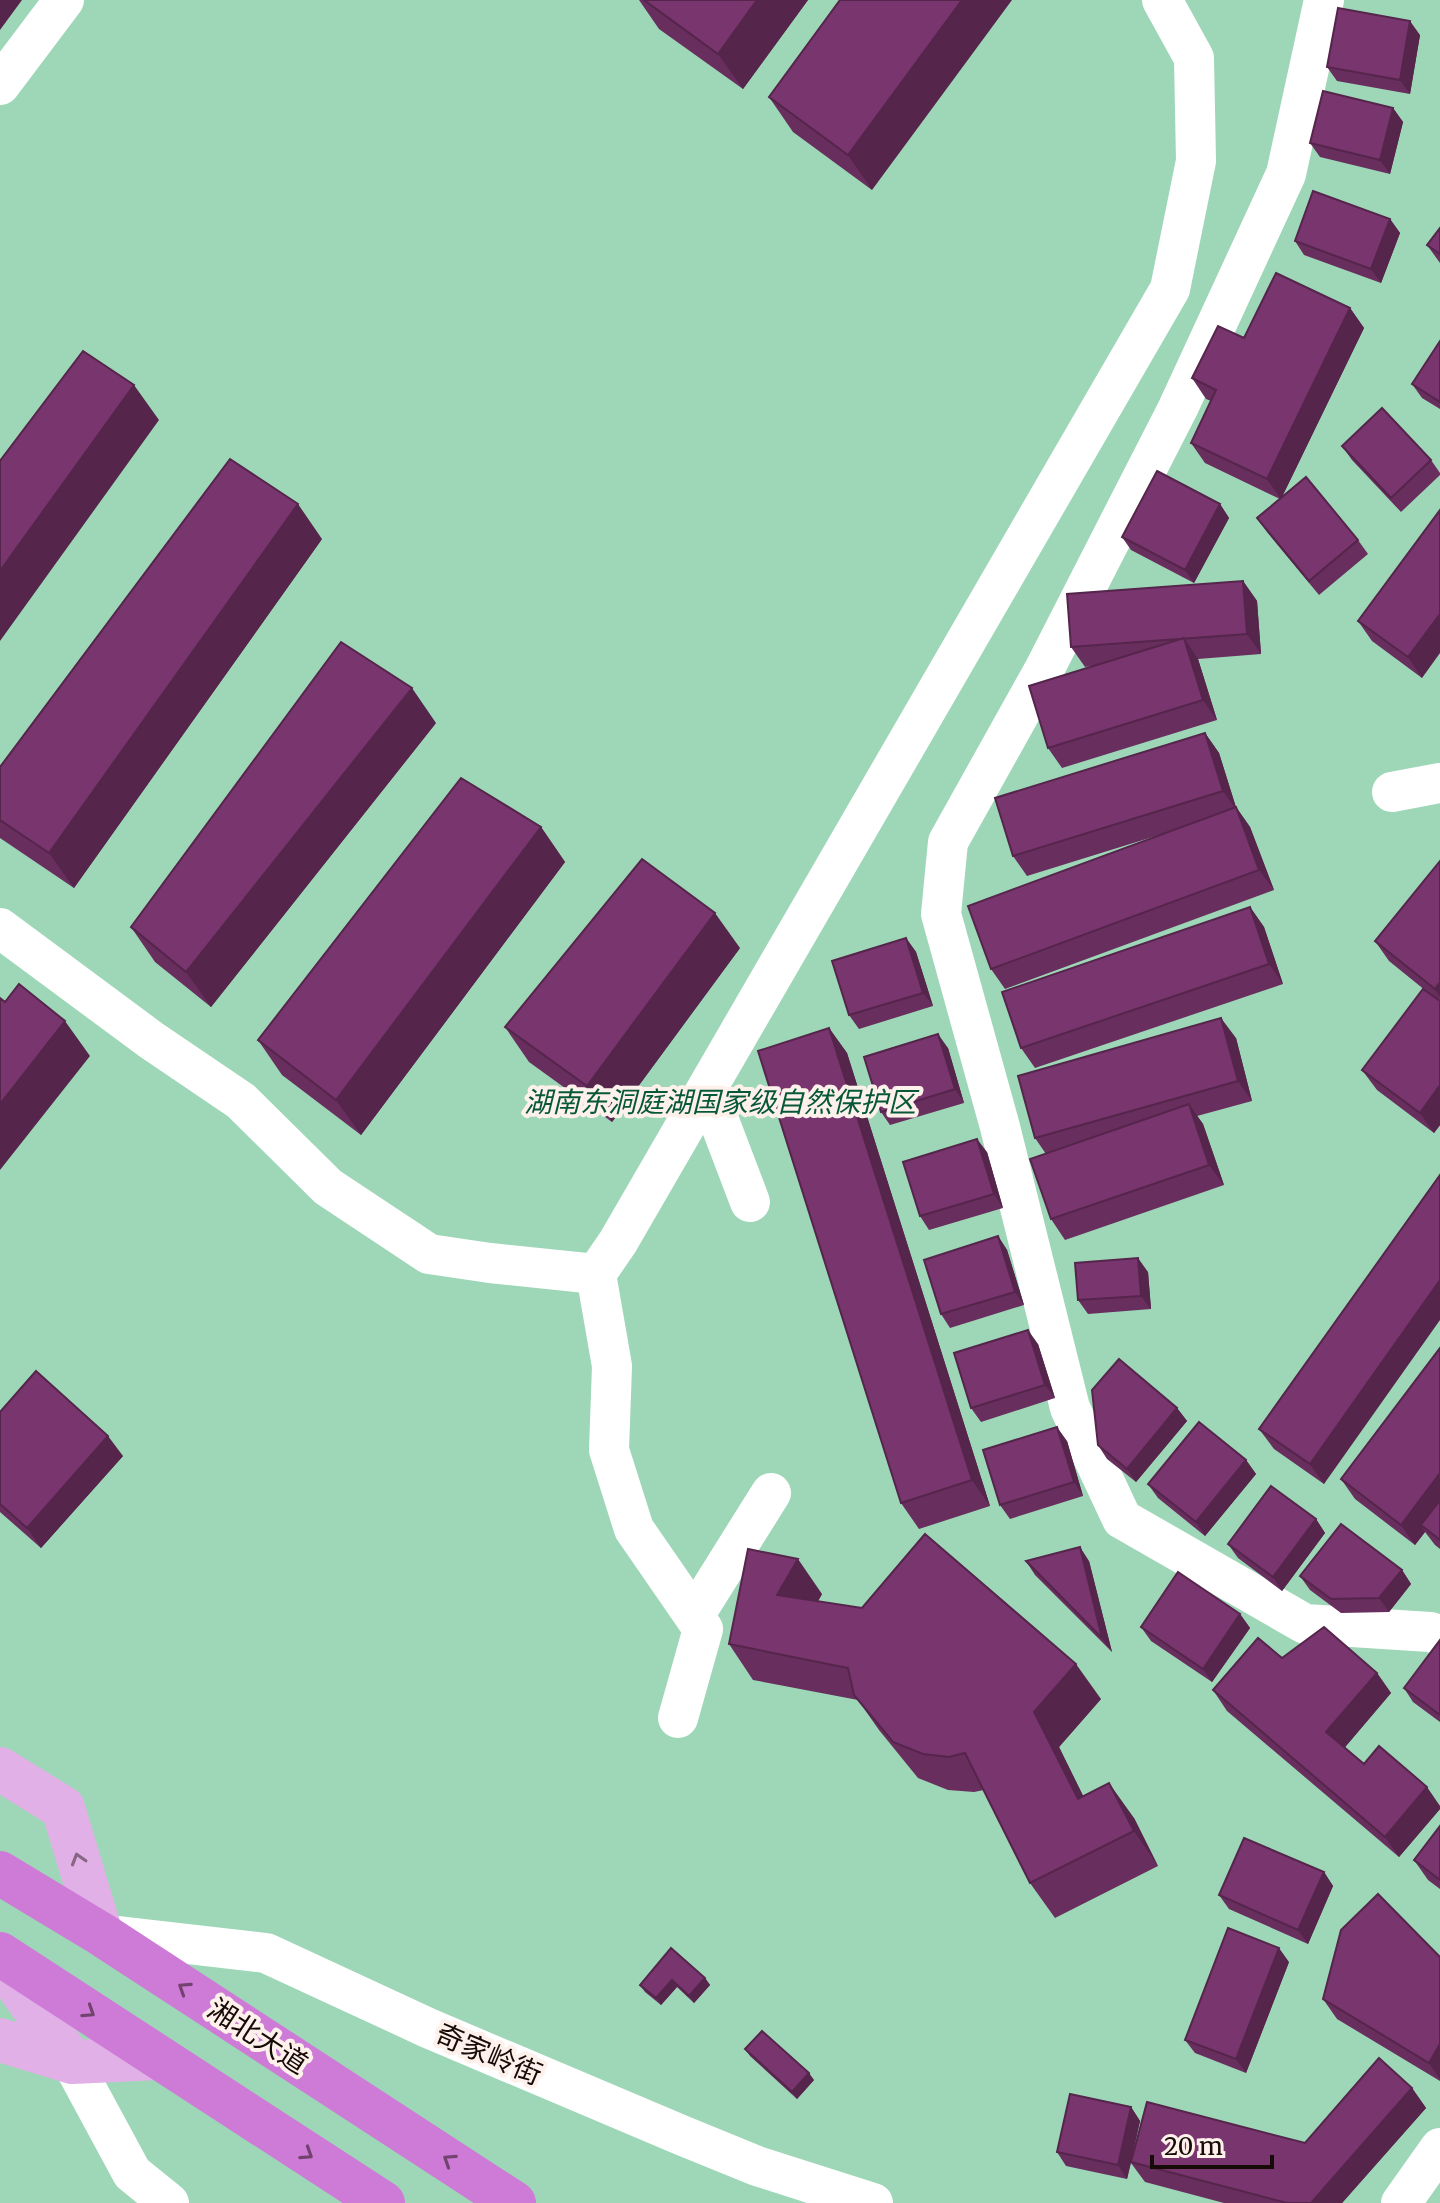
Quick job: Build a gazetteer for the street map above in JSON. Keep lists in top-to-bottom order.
{
  "streets": {
    "highway": ["湘北大道"],
    "street": ["奇家岭街"]
  },
  "crossings": [
    ["湘北大道", "奇家岭街"]
  ],
  "parks": ["湖南东洞庭湖国家级自然保护区"],
  "scale_bar": "20 m"
}
